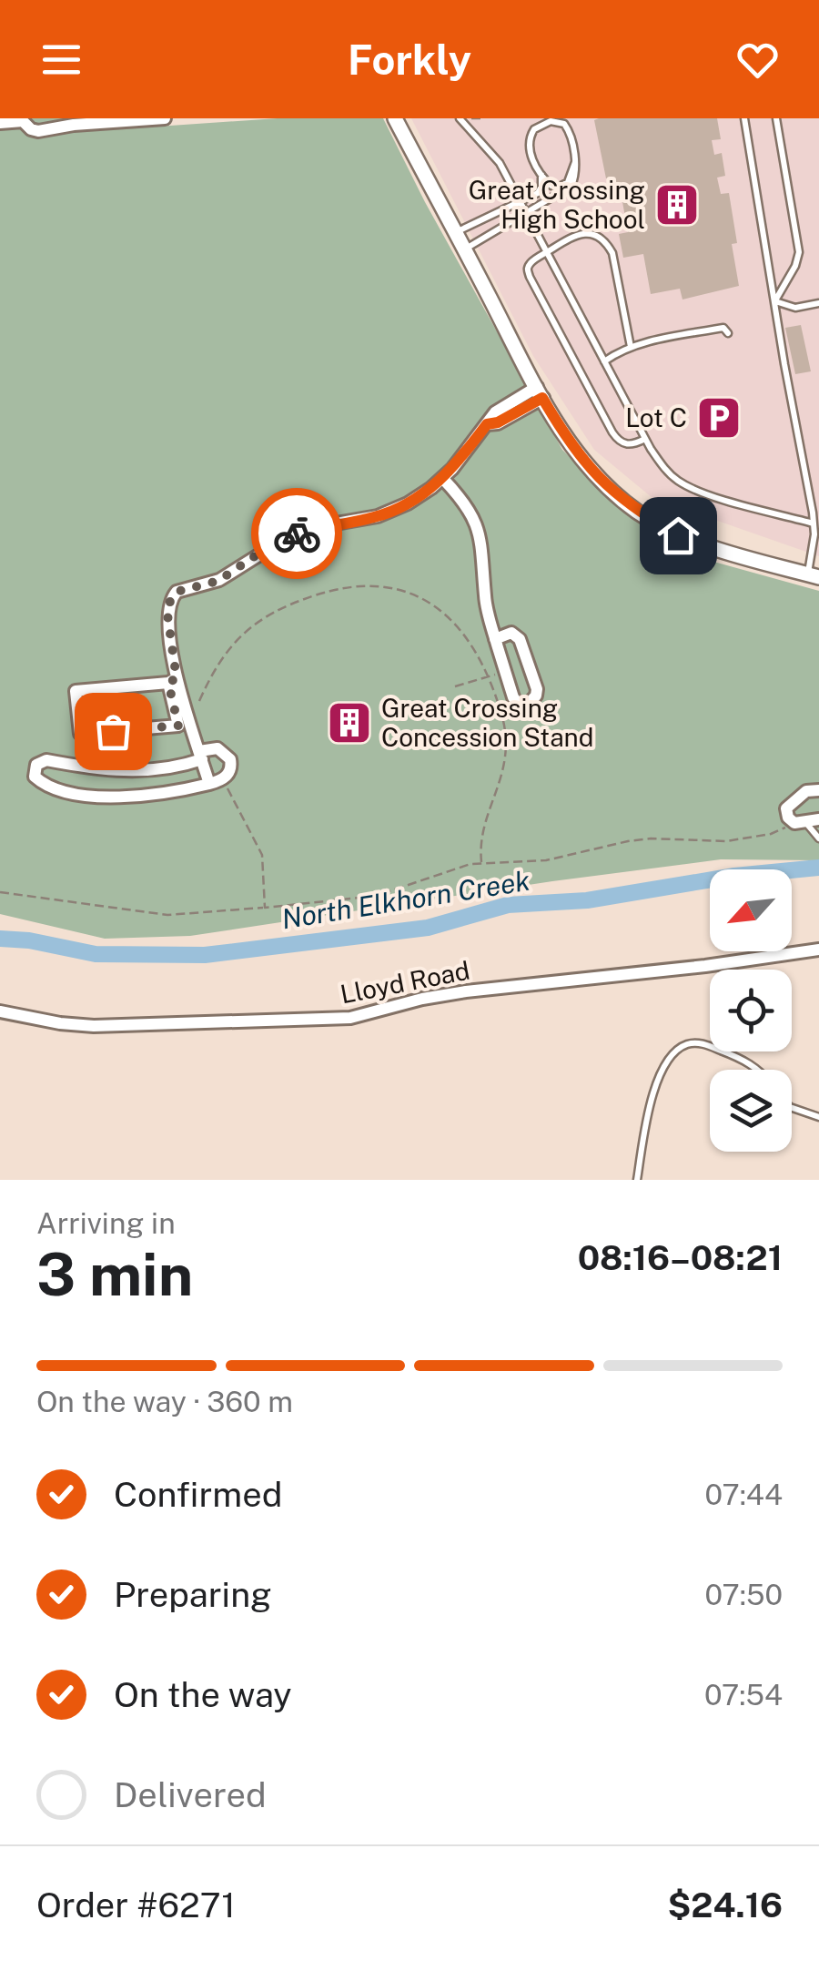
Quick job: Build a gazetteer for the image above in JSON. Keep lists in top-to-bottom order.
{
  "streets": {
    "street": ["Lloyd Road"]
  },
  "water": ["North Elkhorn Creek"],
  "places": {
    "building": ["Great Crossing High School", "Great Crossing Concession Stand"],
    "parking": ["Lot C"]
  },
  "north": "bottom left",
  "page": {
    "header": "Forkly",
    "heading": ["3 min", "Arriving in", "08:16–08:21"],
    "panel": ["Order #6271", "$24.16"],
    "bar": "On the way · 360 m",
    "list": [
      ["Confirmed", "07:44"],
      ["Preparing", "07:50"],
      ["On the way", "07:54"],
      "Delivered"
    ]
  }
}
